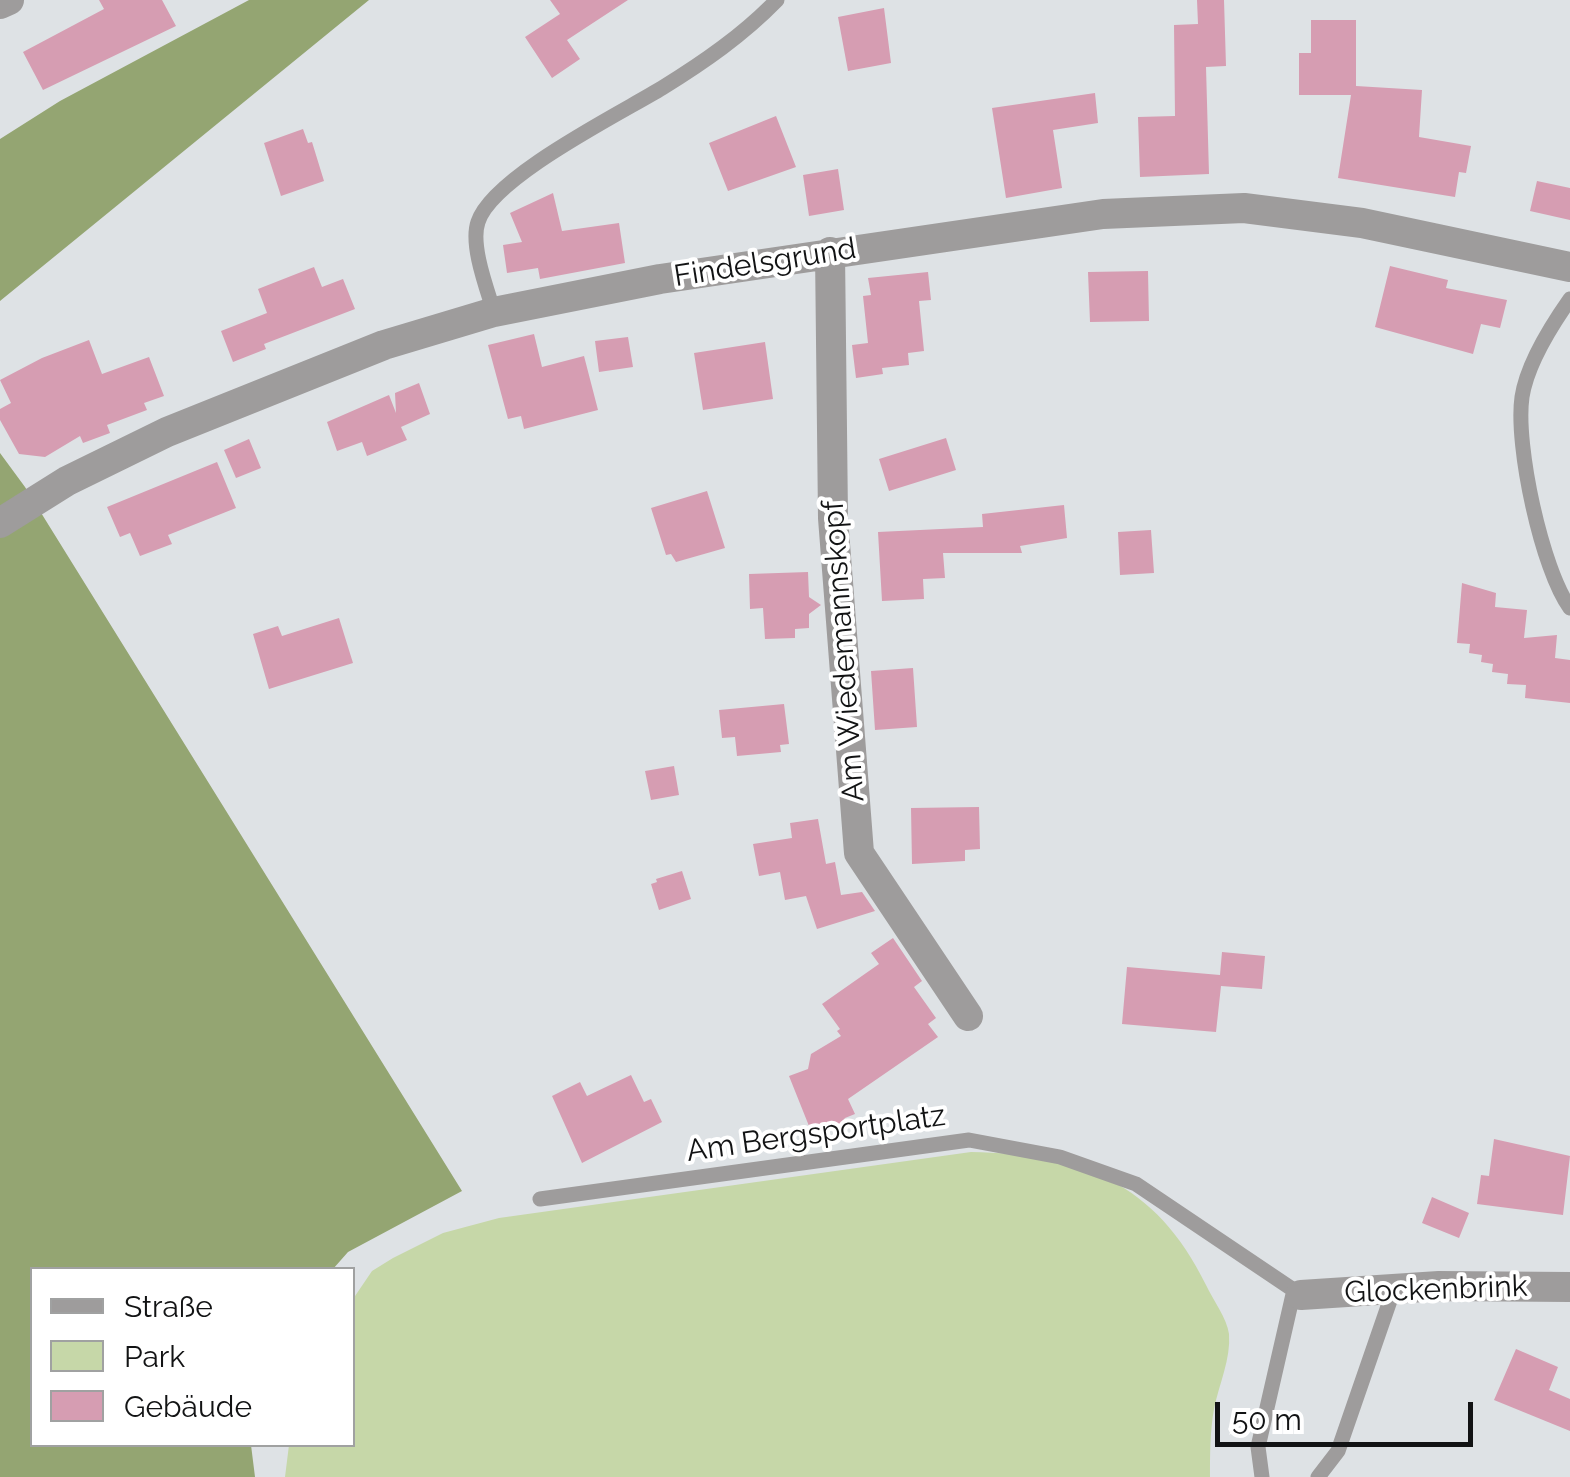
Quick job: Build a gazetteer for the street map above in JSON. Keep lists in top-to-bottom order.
{
  "streets": {
    "street": ["Findelsgrund", "Am Wiedemannskopf", "Glockenbrink"],
    "lane": ["Am Bergsportplatz"]
  },
  "crossings": [
    ["Findelsgrund", "Am Wiedemannskopf"],
    ["Am Bergsportplatz", "Glockenbrink"]
  ],
  "legend": ["Straße", "Park", "Gebäude"],
  "scale_bar": "50 m"
}
